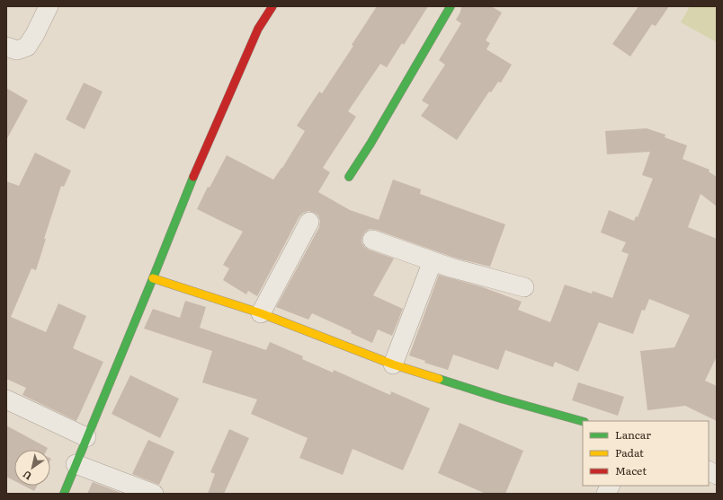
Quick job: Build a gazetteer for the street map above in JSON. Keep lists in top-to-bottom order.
{
  "legend": ["Lancar", "Padat", "Macet"],
  "north": "bottom left"
}
